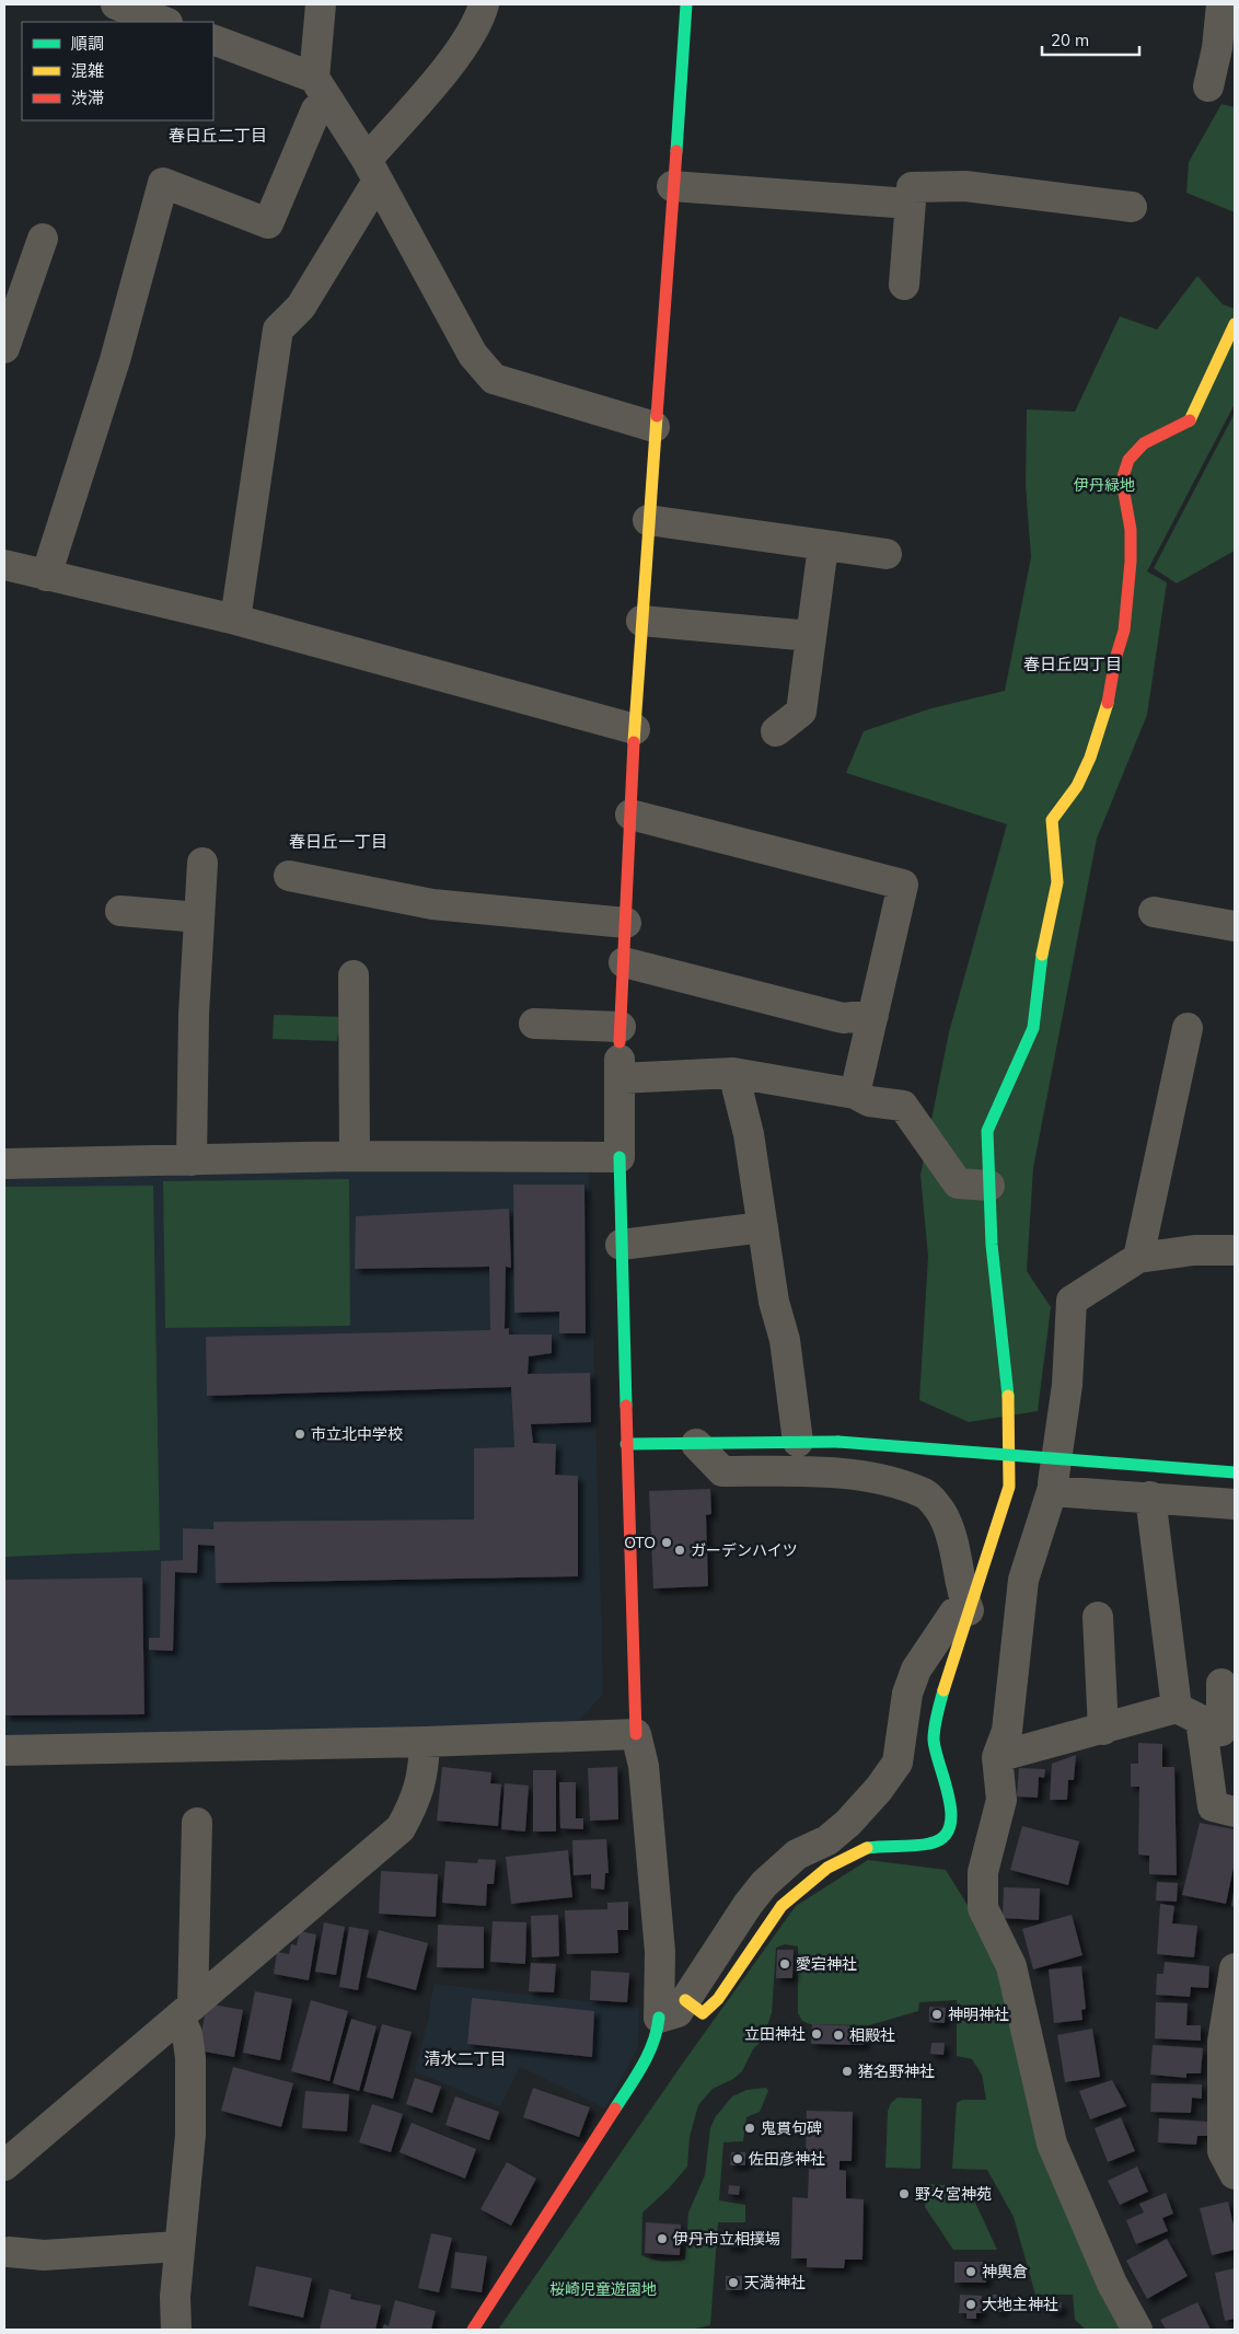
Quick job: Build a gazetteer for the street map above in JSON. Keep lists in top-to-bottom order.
{
  "districts": [
    "春日丘二丁目",
    "春日丘四丁目",
    "春日丘一丁目",
    "清水二丁目"
  ],
  "parks": ["伊丹緑地", "桜崎児童遊園地"],
  "places": [
    "市立北中学校",
    "OTO",
    "ガーデンハイツ",
    "愛宕神社",
    "神明神社",
    "立田神社",
    "相殿社",
    "猪名野神社",
    "鬼貫句碑",
    "佐田彦神社",
    "野々宮神苑",
    "伊丹市立相撲場",
    "神輿倉",
    "天満神社",
    "大地主神社"
  ],
  "legend": ["順調", "混雑", "渋滞"],
  "scale_bar": "20 m"
}
